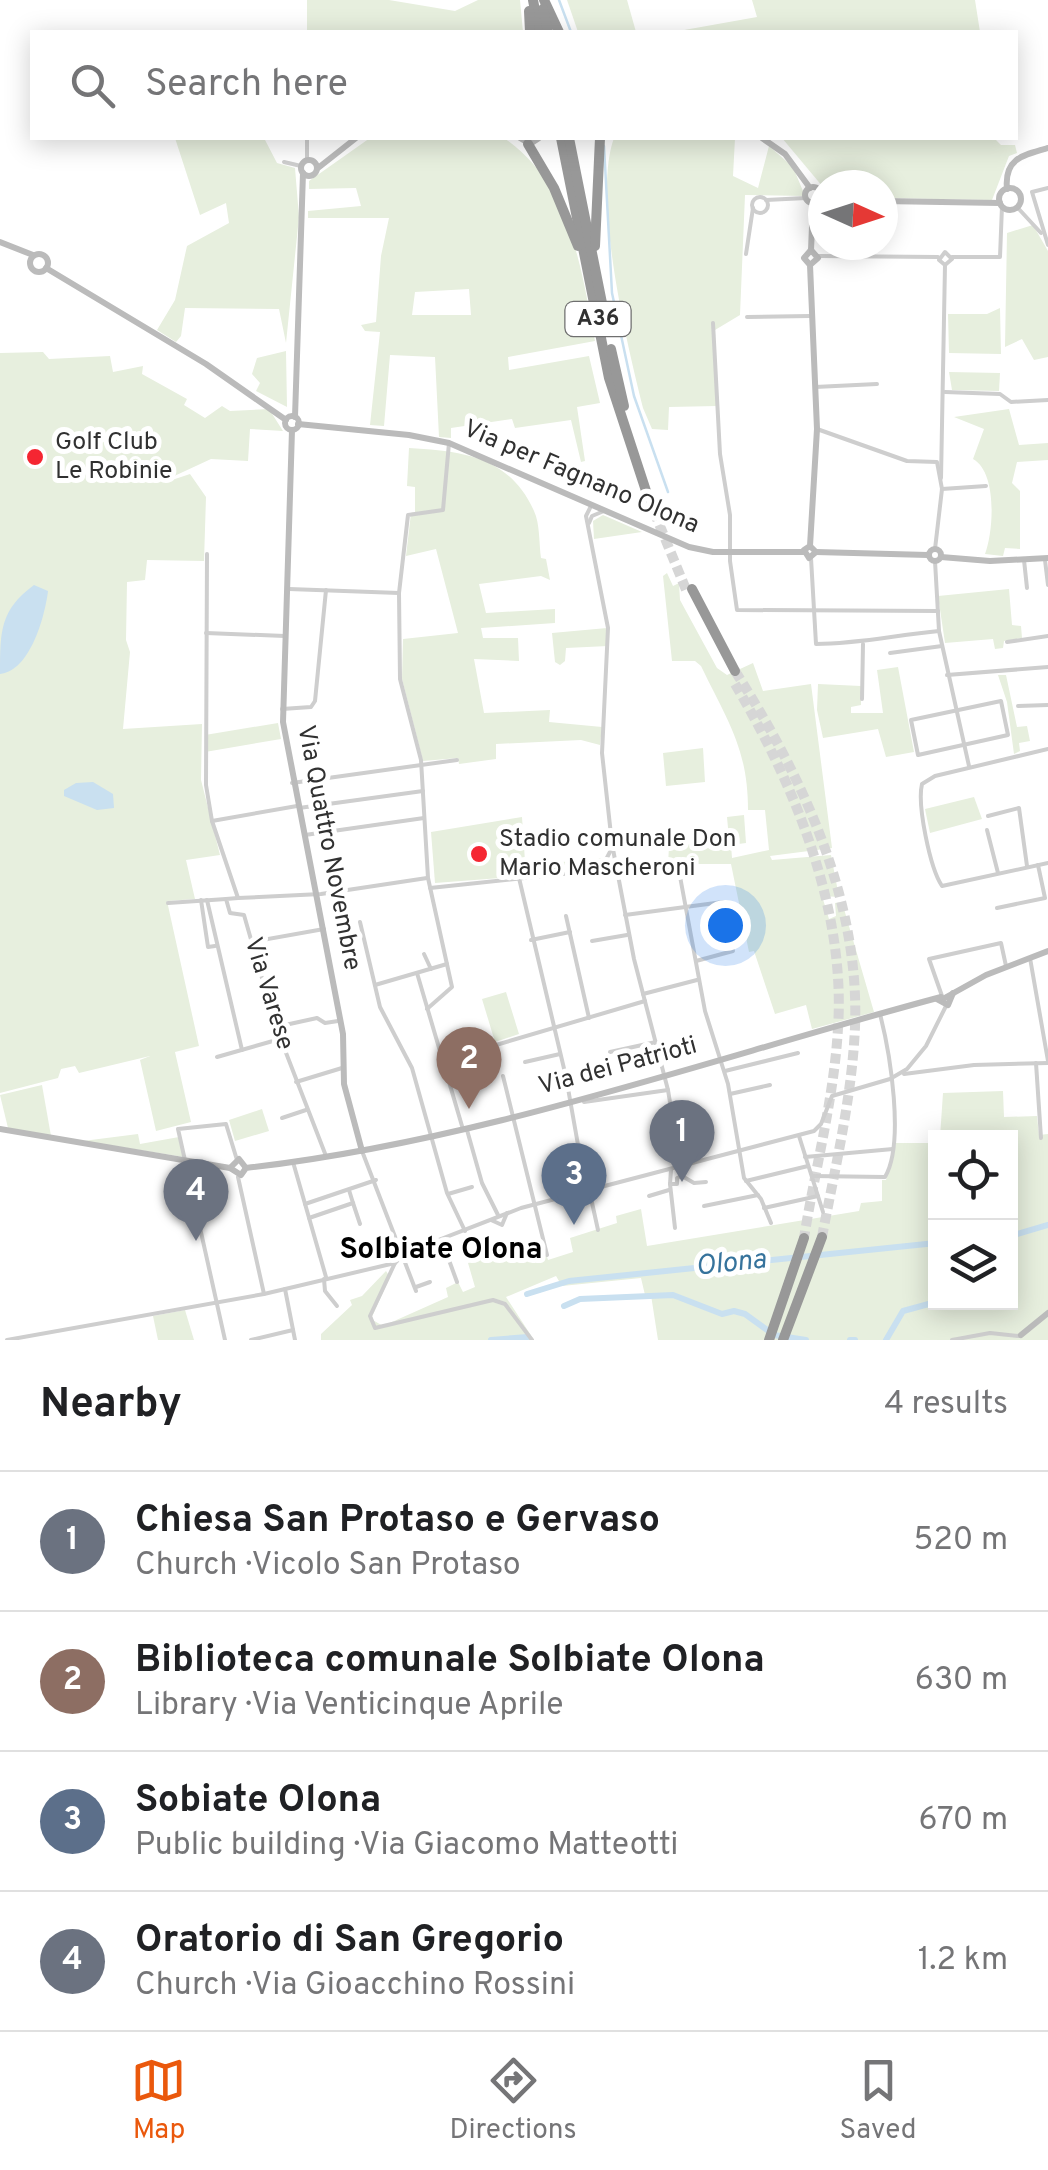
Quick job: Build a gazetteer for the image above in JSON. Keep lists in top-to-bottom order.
{
  "streets": {
    "highway": ["A36"],
    "street": [
      "Via per Fagnano Olona",
      "Via Quattro Novembre",
      "Via Varese",
      "Via dei Patrioti"
    ]
  },
  "crossings": [
    ["Via per Fagnano Olona", "Via Quattro Novembre"],
    ["Via Quattro Novembre", "Via dei Patrioti"],
    ["Via Varese", "Via dei Patrioti"]
  ],
  "districts": ["Solbiate Olona"],
  "water": ["Olona"],
  "places": ["Golf Club Le Robinie", "Stadio comunale Don Mario Mascheroni"],
  "north": "right",
  "page": {
    "search": "Search here",
    "pins": [
      "2",
      "1",
      "3",
      "4"
    ],
    "heading": ["Nearby", "4 results"],
    "list": [
      {
        "mark": "1",
        "name": "Chiesa San Protaso e Gervaso",
        "note": "Church · Vicolo San Protaso",
        "value": "520 m"
      },
      {
        "mark": "2",
        "name": "Biblioteca comunale Solbiate Olona",
        "note": "Library · Via Venticinque Aprile",
        "value": "630 m"
      },
      {
        "mark": "3",
        "name": "Sobiate Olona",
        "note": "Public building · Via Giacomo Matteotti",
        "value": "670 m"
      },
      {
        "mark": "4",
        "name": "Oratorio di San Gregorio",
        "note": "Church · Via Gioacchino Rossini",
        "value": "1.2 km"
      }
    ],
    "nav": ["Map", "Directions", "Saved"]
  }
}
